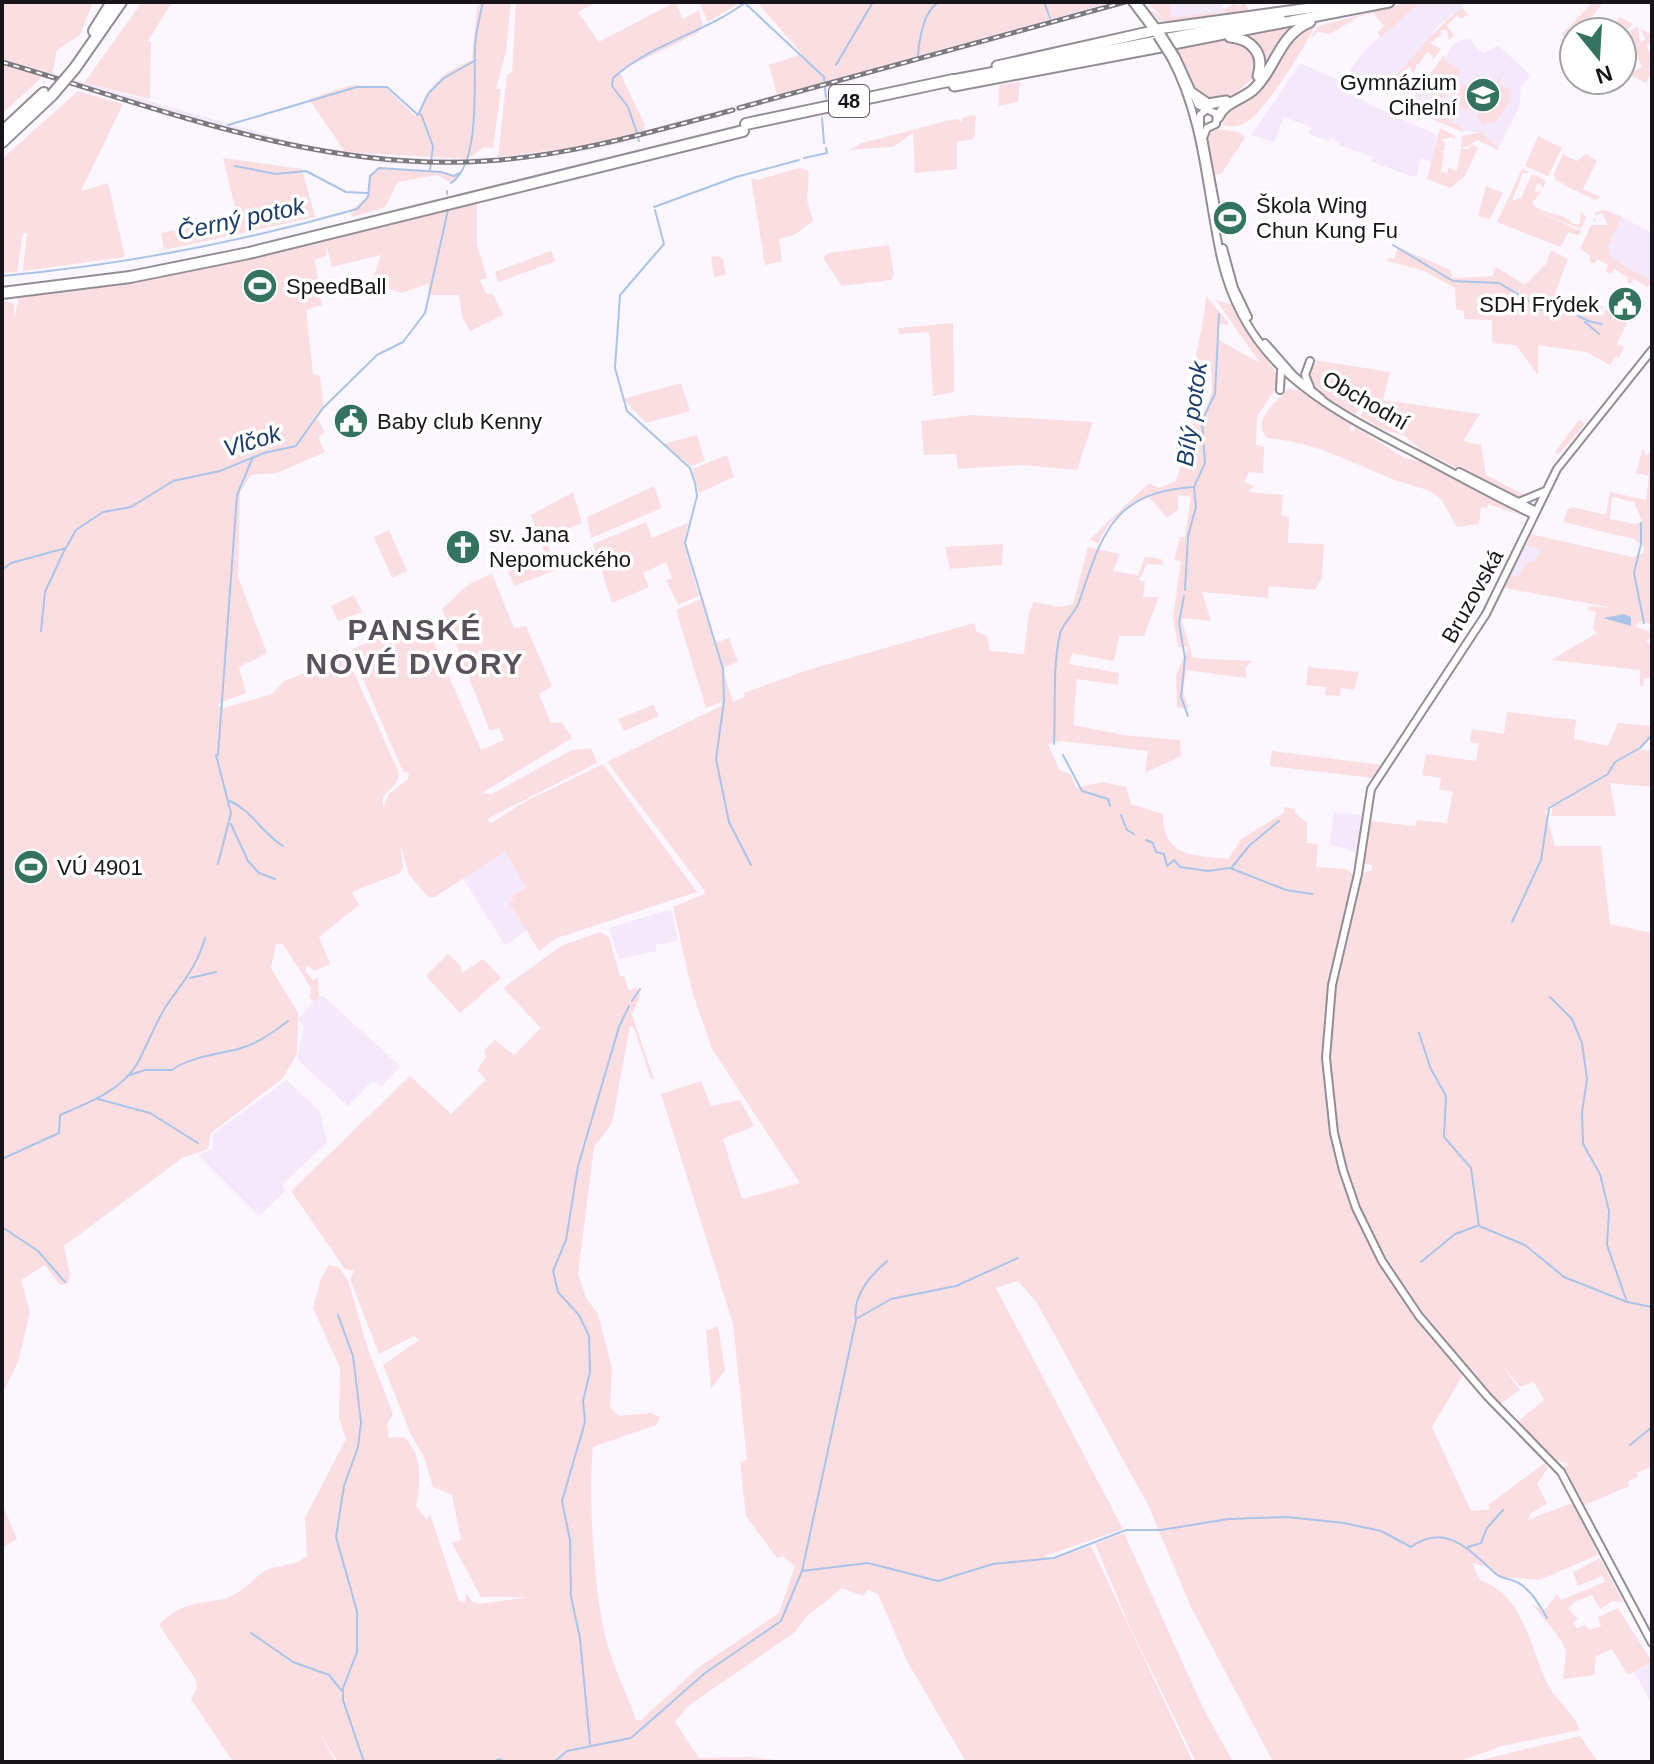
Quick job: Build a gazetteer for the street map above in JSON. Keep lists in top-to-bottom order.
{
  "streets": {
    "highway": ["48"],
    "main road": ["Obchodní", "Bruzovská"]
  },
  "crossings": [
    ["Obchodní", "Bruzovská"]
  ],
  "districts": ["PANSKÉ NOVÉ DVORY"],
  "water": ["Černý potok", "Bílý potok", "Vlčok"],
  "places": {
    "school or university": ["Gymnázium Cihelní"],
    "sports": ["Škola Wing Chun Kung Fu", "SpeedBall", "VÚ 4901"],
    "public building": ["SDH Frýdek", "Baby club Kenny"],
    "church": ["sv. Jana Nepomuckého"]
  },
  "north": "bottom"
}
